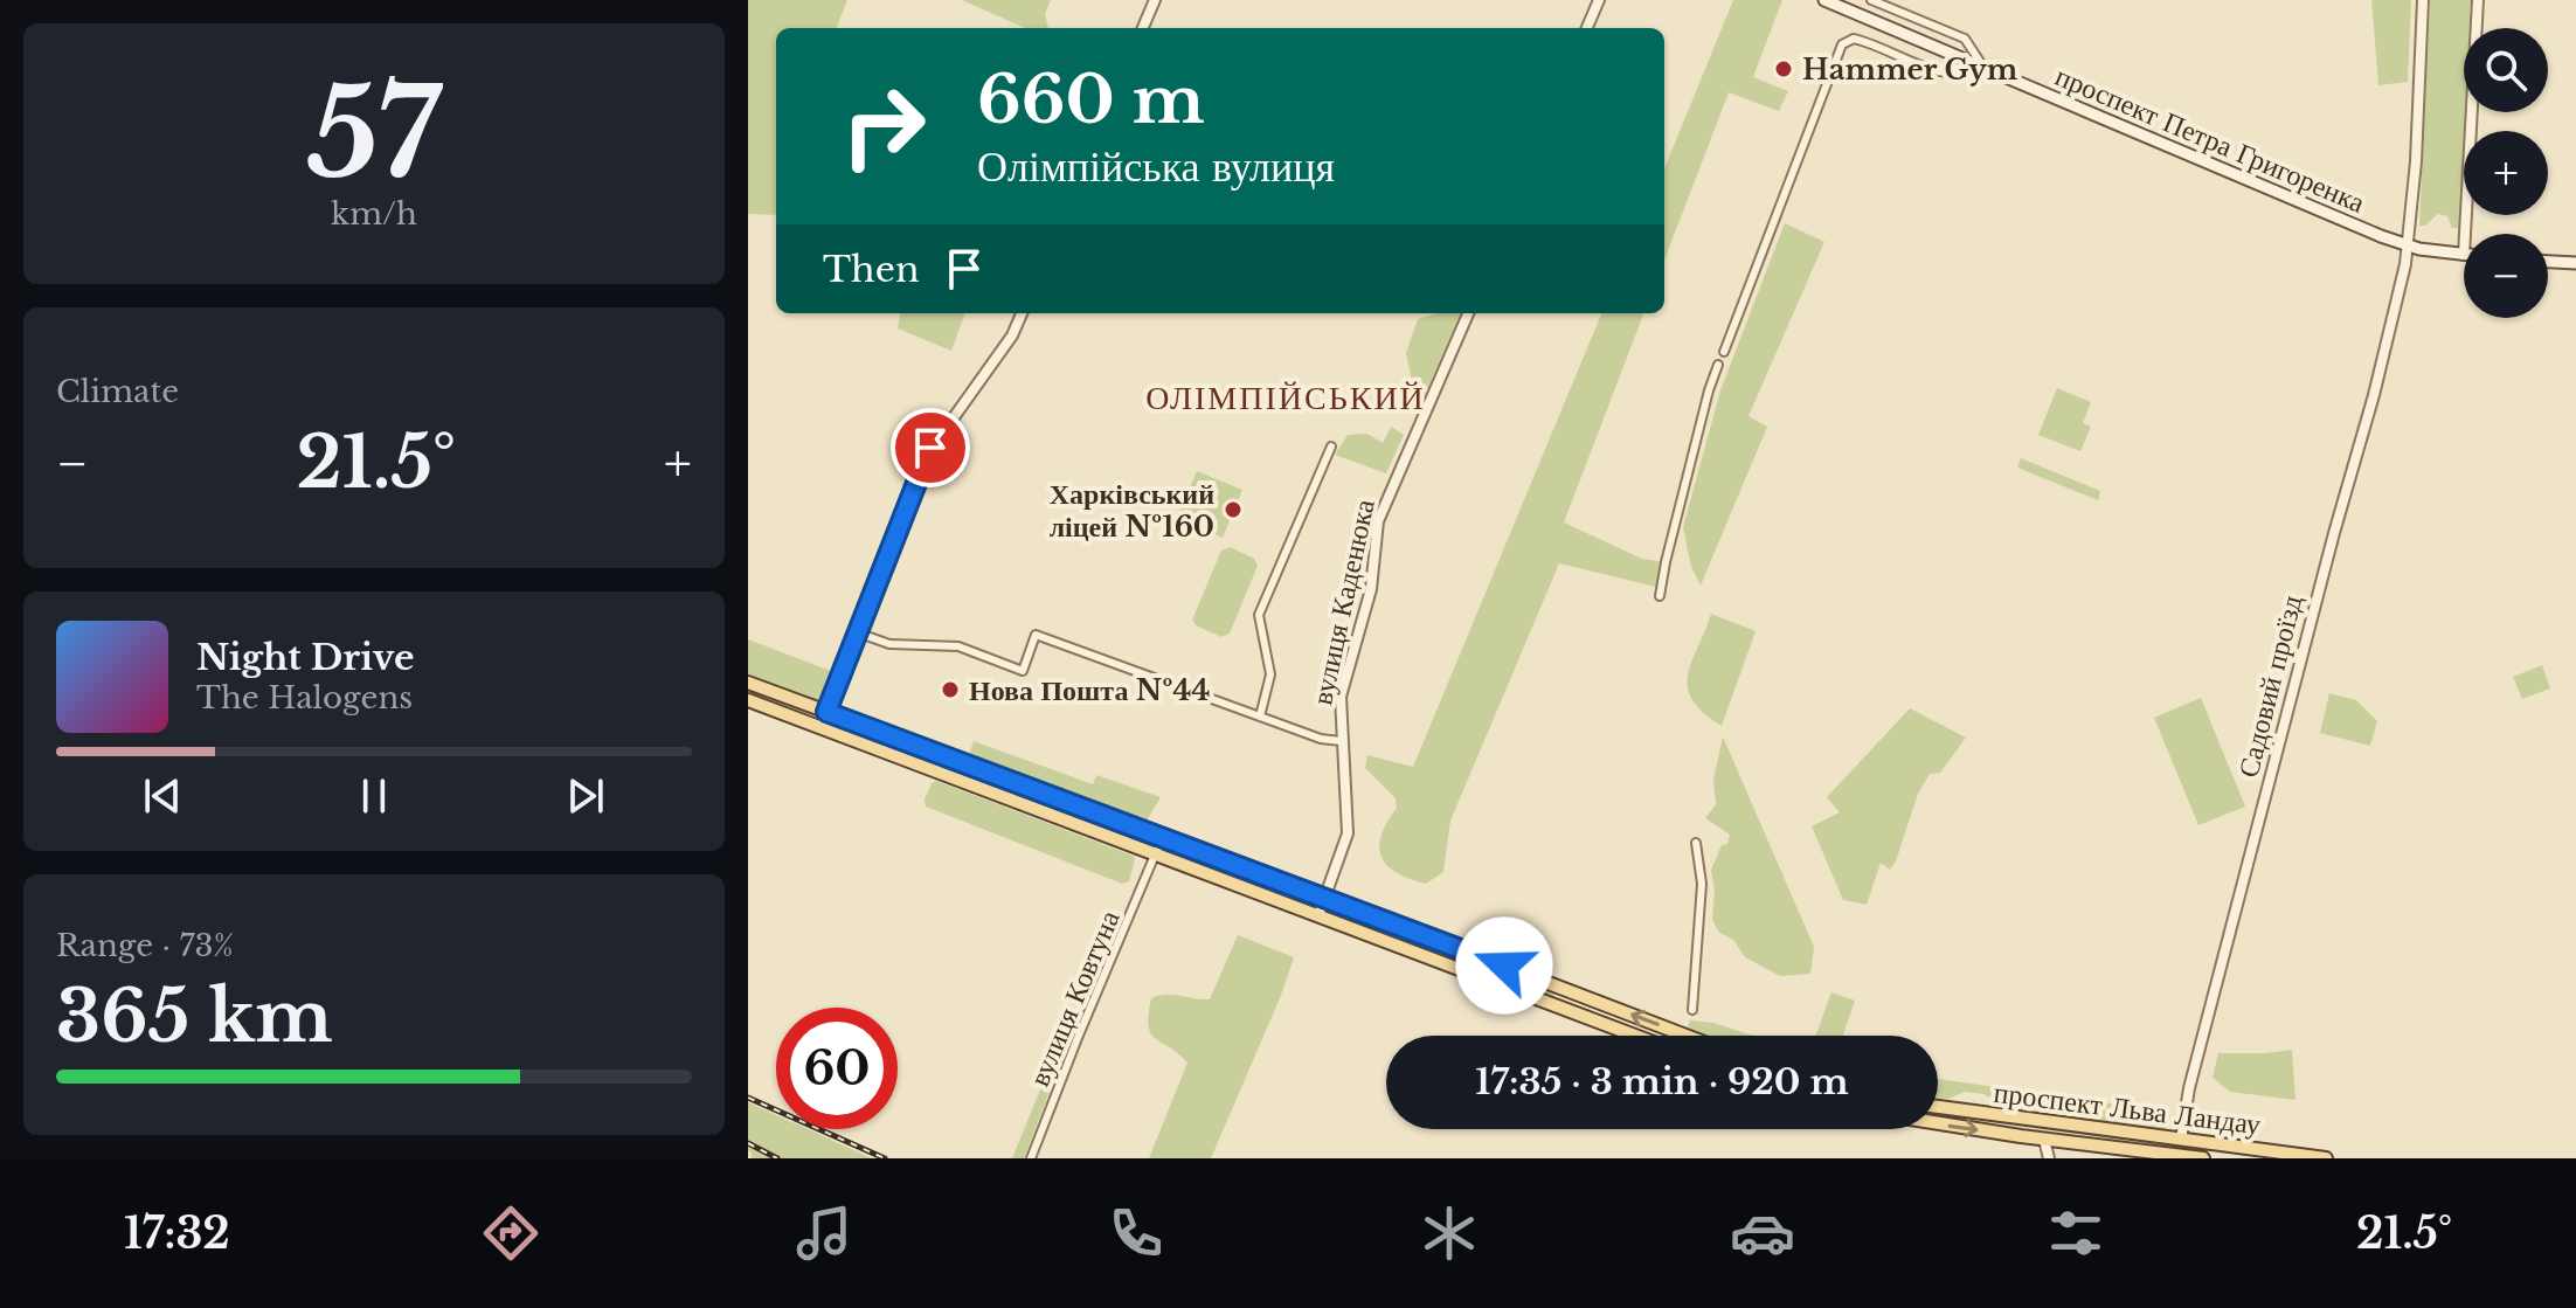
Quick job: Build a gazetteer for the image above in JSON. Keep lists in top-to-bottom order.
{
  "streets": {
    "main road": ["проспект Петра Григоренка", "проспект Льва Ландау"],
    "street": ["вулиця Каденюка", "Садовий проїзд", "вулиця Ковтуна"]
  },
  "crossings": [
    ["проспект Петра Григоренка", "Садовий проїзд"],
    ["Садовий проїзд", "проспект Льва Ландау"]
  ],
  "districts": ["ОЛІМПІЙСЬКИЙ"],
  "places": ["Hammer Gym", "Харківський ліцей №160", "Нова Пошта №44"],
  "page": {
    "tile": [
      ["57", "km/h"],
      "Climate",
      ["Range · 73%", "365 km"]
    ],
    "map_buttons": ["+", "−"],
    "turn": ["660 m", "Олімпійська вулиця"],
    "then": "Then",
    "heat": ["−", "21.5°", "+"],
    "song": ["Night Drive", "The Halogens"],
    "limit": "60",
    "trip": "17:35 · 3 min · 920 m",
    "tabs": ["17:32", "21.5°"]
  }
}
